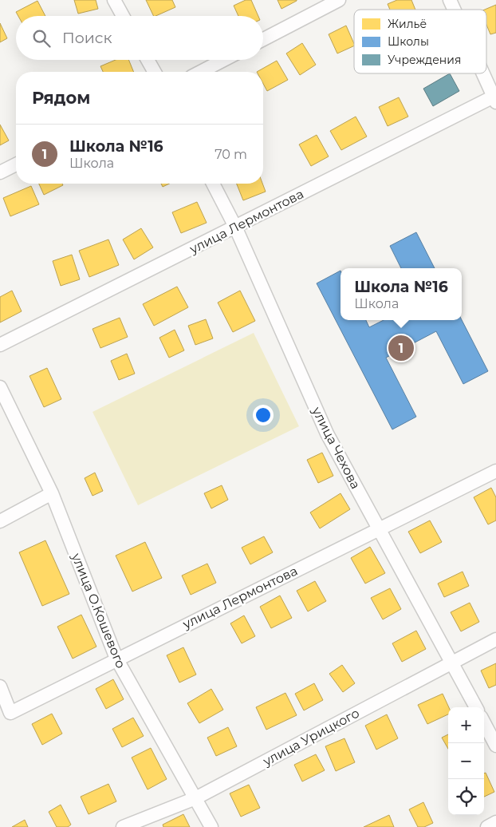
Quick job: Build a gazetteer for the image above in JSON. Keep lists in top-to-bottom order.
{
  "streets": {
    "street": [
      "улица Лермонтова",
      "улица Чехова",
      "улица О.Кошевого",
      "улица Урицкого"
    ]
  },
  "crossings": [
    ["улица Лермонтова", "улица Чехова"],
    ["улица Лермонтова", "улица О.Кошевого"],
    ["улица Чехова", "улица Урицкого"],
    ["улица О.Кошевого", "улица Урицкого"]
  ],
  "legend": ["Жильё", "Школы", "Учреждения"],
  "page": {
    "search": "Поиск",
    "heading": "Рядом",
    "list": [
      {
        "mark": "1",
        "name": "Школа №16",
        "note": "Школа",
        "value": "70 m"
      }
    ],
    "popup": ["Школа №16", "Школа"],
    "pins": "1",
    "map_buttons": ["+", "−"]
  }
}
